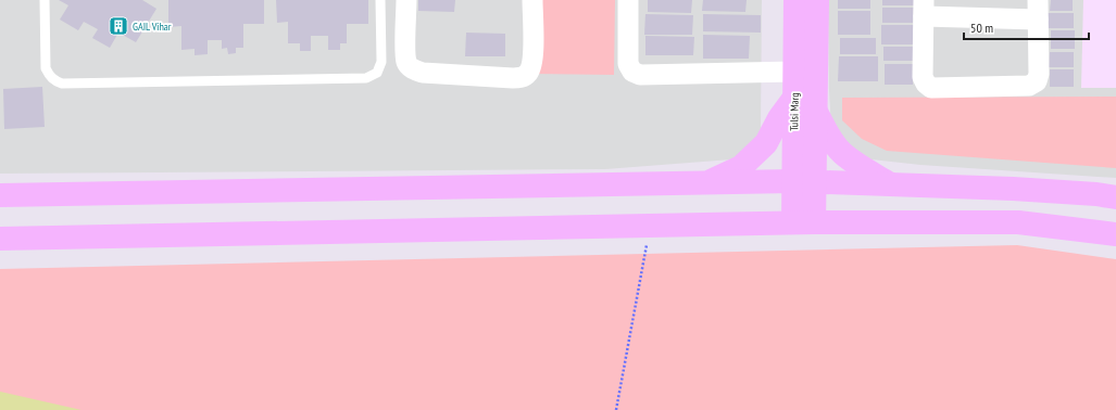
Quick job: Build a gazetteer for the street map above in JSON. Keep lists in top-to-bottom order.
{
  "streets": {
    "street": ["Tulsi Marg"]
  },
  "places": {
    "building": ["GAIL Vihar"]
  },
  "scale_bar": "50 m"
}
